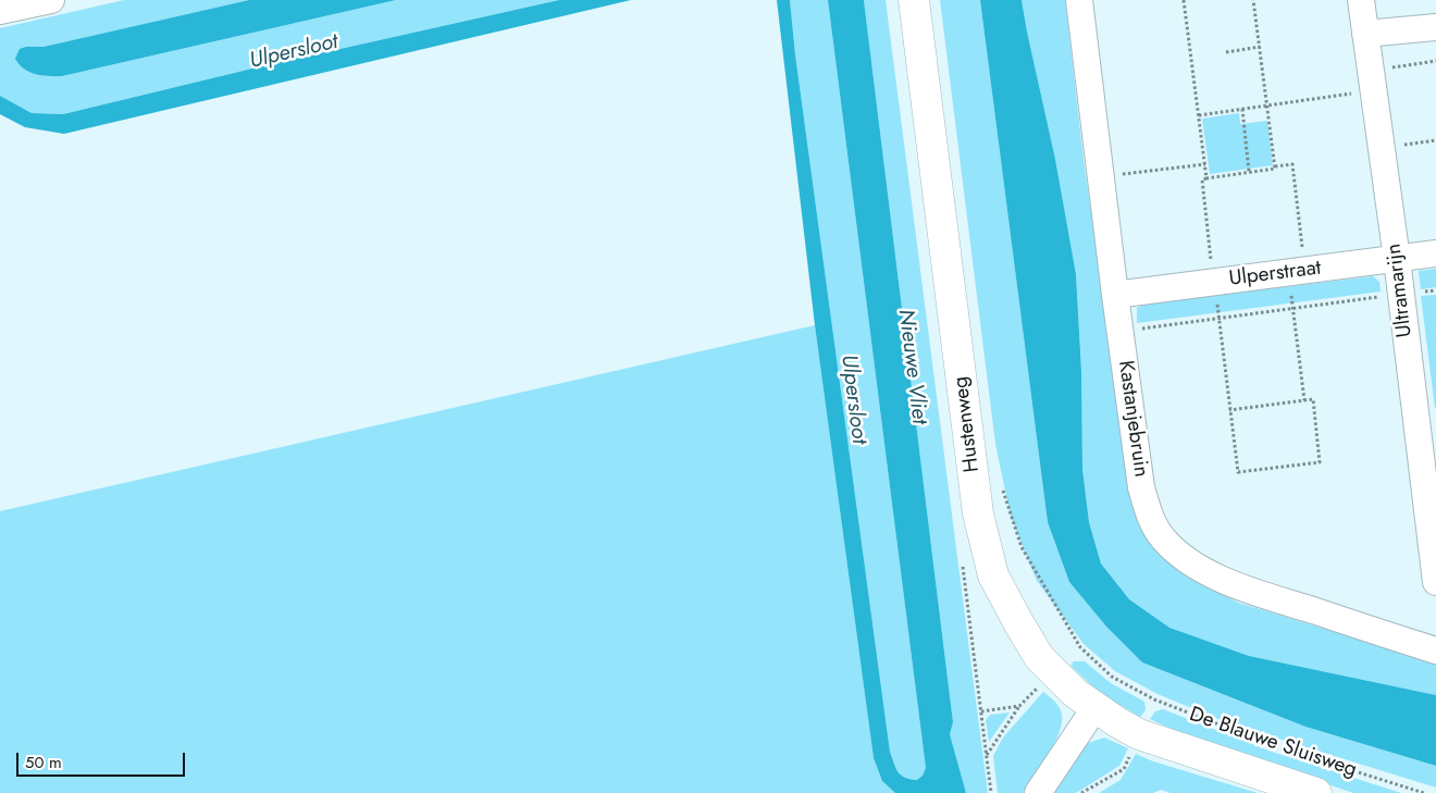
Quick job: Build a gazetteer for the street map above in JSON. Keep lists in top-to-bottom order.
{
  "streets": {
    "main road": ["Hustenweg", "De Blauwe Sluisweg"],
    "street": ["Ulperstraat", "Ultramarijn", "Kastanjebruin"]
  },
  "crossings": [
    ["Ulperstraat", "Ultramarijn"],
    ["Ulperstraat", "Kastanjebruin"],
    ["Hustenweg", "De Blauwe Sluisweg"]
  ],
  "water": ["Ulpersloot", "Nieuwe Vliet"],
  "scale_bar": "50 m"
}
